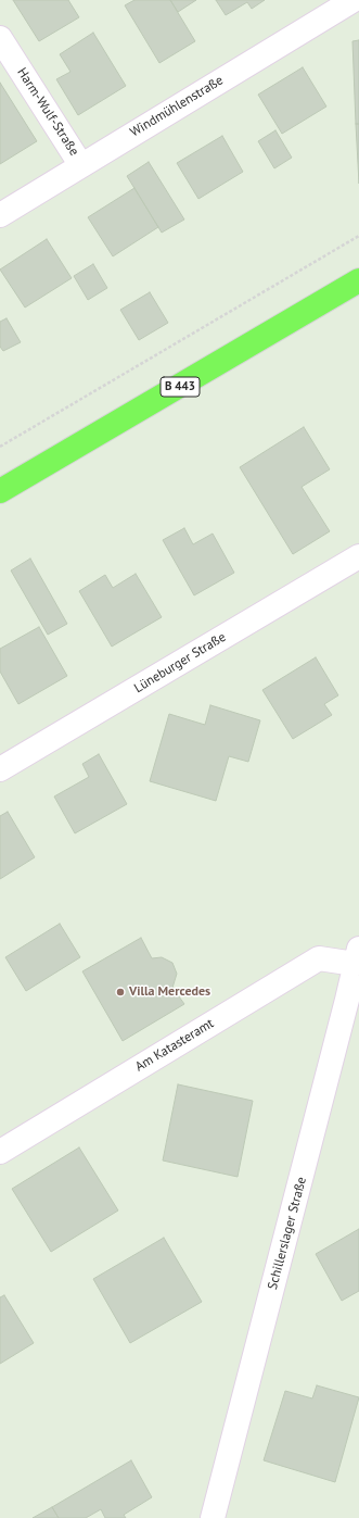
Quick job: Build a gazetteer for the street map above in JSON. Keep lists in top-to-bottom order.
{
  "streets": {
    "main road": ["B 443"],
    "street": [
      "Windmühlenstraße",
      "Harm-Wulf-Straße",
      "Lüneburger Straße",
      "Am Katasteramt",
      "Schillerslager Straße"
    ]
  },
  "crossings": [
    ["Windmühlenstraße", "Harm-Wulf-Straße"],
    ["Am Katasteramt", "Schillerslager Straße"]
  ],
  "places": ["Villa Mercedes"]
}
